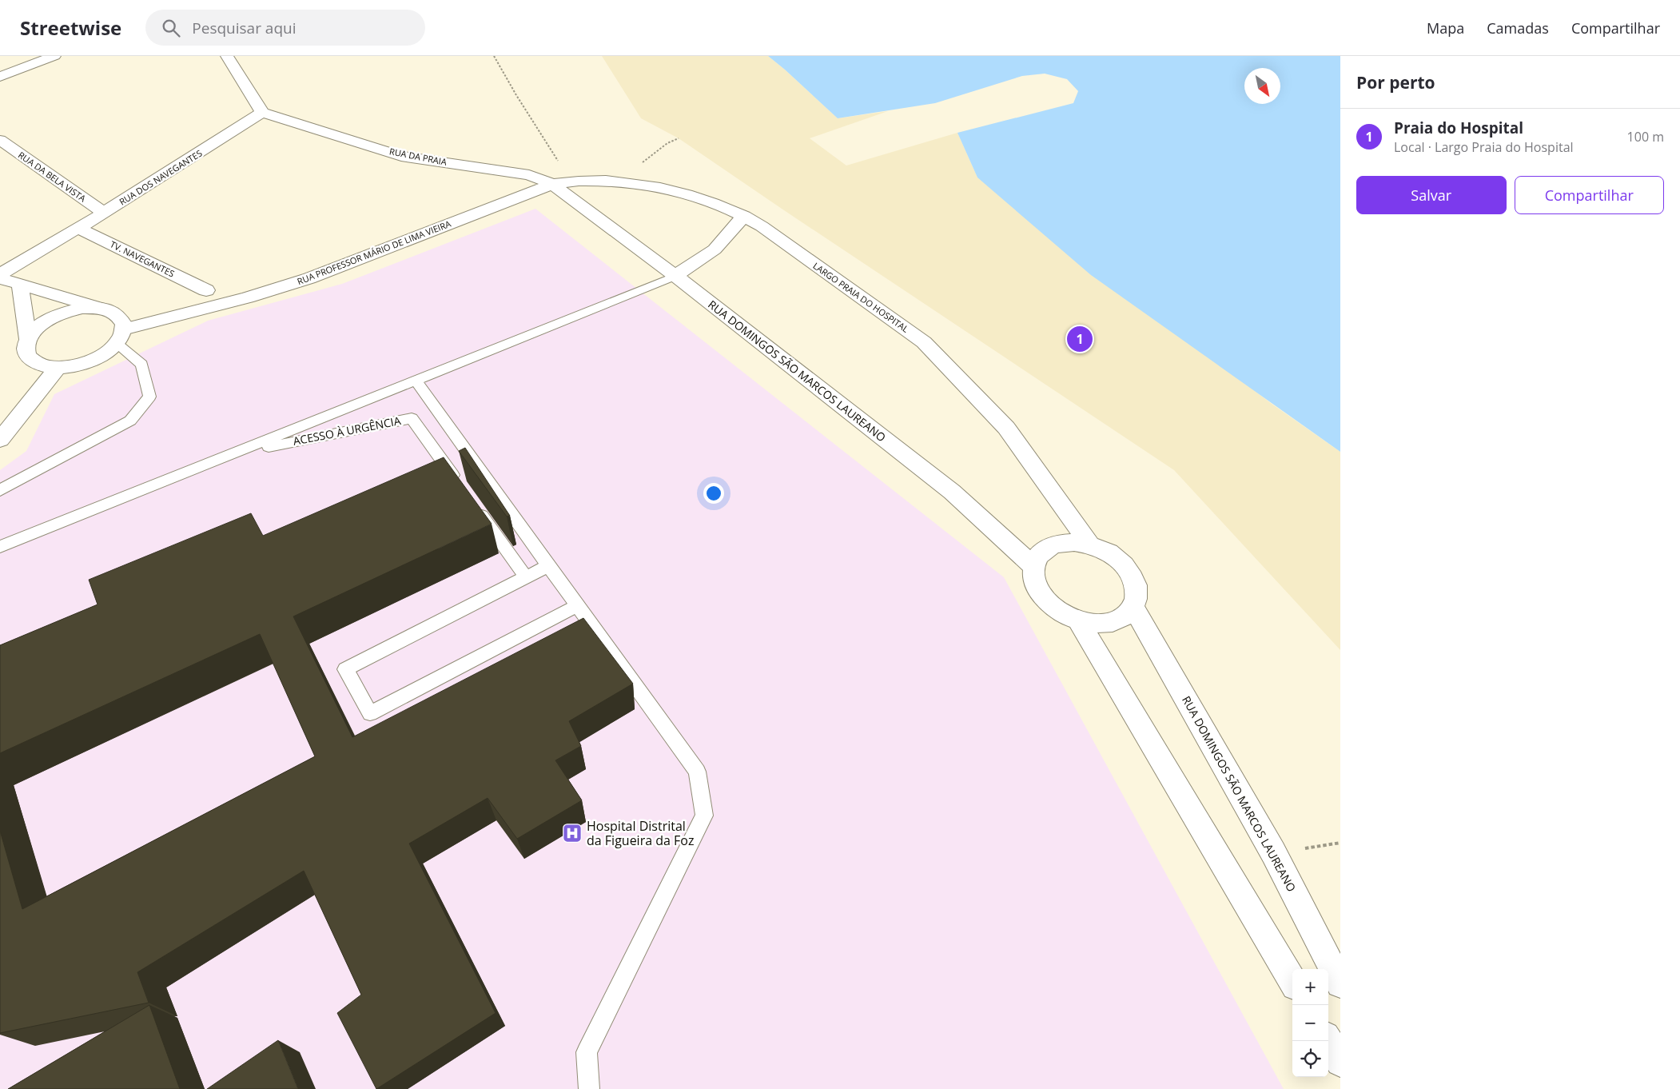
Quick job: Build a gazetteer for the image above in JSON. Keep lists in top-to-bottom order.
{
  "streets": {
    "street": [
      "RUA DA PRAIA",
      "RUA DA BELA VISTA",
      "RUA DOS NAVEGANTES",
      "RUA PROFESSOR MÁRIO DE LIMA VIEIRA",
      "TV. NAVEGANTES",
      "LARGO PRAIA DO HOSPITAL",
      "RUA DOMINGOS SÃO MARCOS LAUREANO"
    ],
    "lane": ["ACESSO À URGÊNCIA"]
  },
  "crossings": [
    ["RUA DA PRAIA", "RUA DOS NAVEGANTES"],
    ["RUA DA PRAIA", "RUA PROFESSOR MÁRIO DE LIMA VIEIRA"],
    ["RUA DA PRAIA", "LARGO PRAIA DO HOSPITAL"],
    ["RUA DA PRAIA", "RUA DOMINGOS SÃO MARCOS LAUREANO"],
    ["RUA DA BELA VISTA", "RUA DOS NAVEGANTES"],
    ["RUA DOS NAVEGANTES", "TV. NAVEGANTES"],
    ["RUA PROFESSOR MÁRIO DE LIMA VIEIRA", "LARGO PRAIA DO HOSPITAL"],
    ["RUA PROFESSOR MÁRIO DE LIMA VIEIRA", "RUA DOMINGOS SÃO MARCOS LAUREANO"],
    ["LARGO PRAIA DO HOSPITAL", "RUA DOMINGOS SÃO MARCOS LAUREANO"]
  ],
  "places": {
    "hospital": ["Hospital Distrital da Figueira da Foz"]
  },
  "north": "bottom right",
  "page": {
    "header": "Streetwise",
    "search": "Pesquisar aqui",
    "nav": ["Mapa", "Camadas", "Compartilhar"],
    "heading": "Por perto",
    "list": [
      {
        "mark": "1",
        "name": "Praia do Hospital",
        "note": "Local · Largo Praia do Hospital",
        "value": "100 m"
      }
    ],
    "buttons": ["Salvar", "Compartilhar"],
    "pins": "1",
    "map_buttons": ["+", "−"]
  }
}
